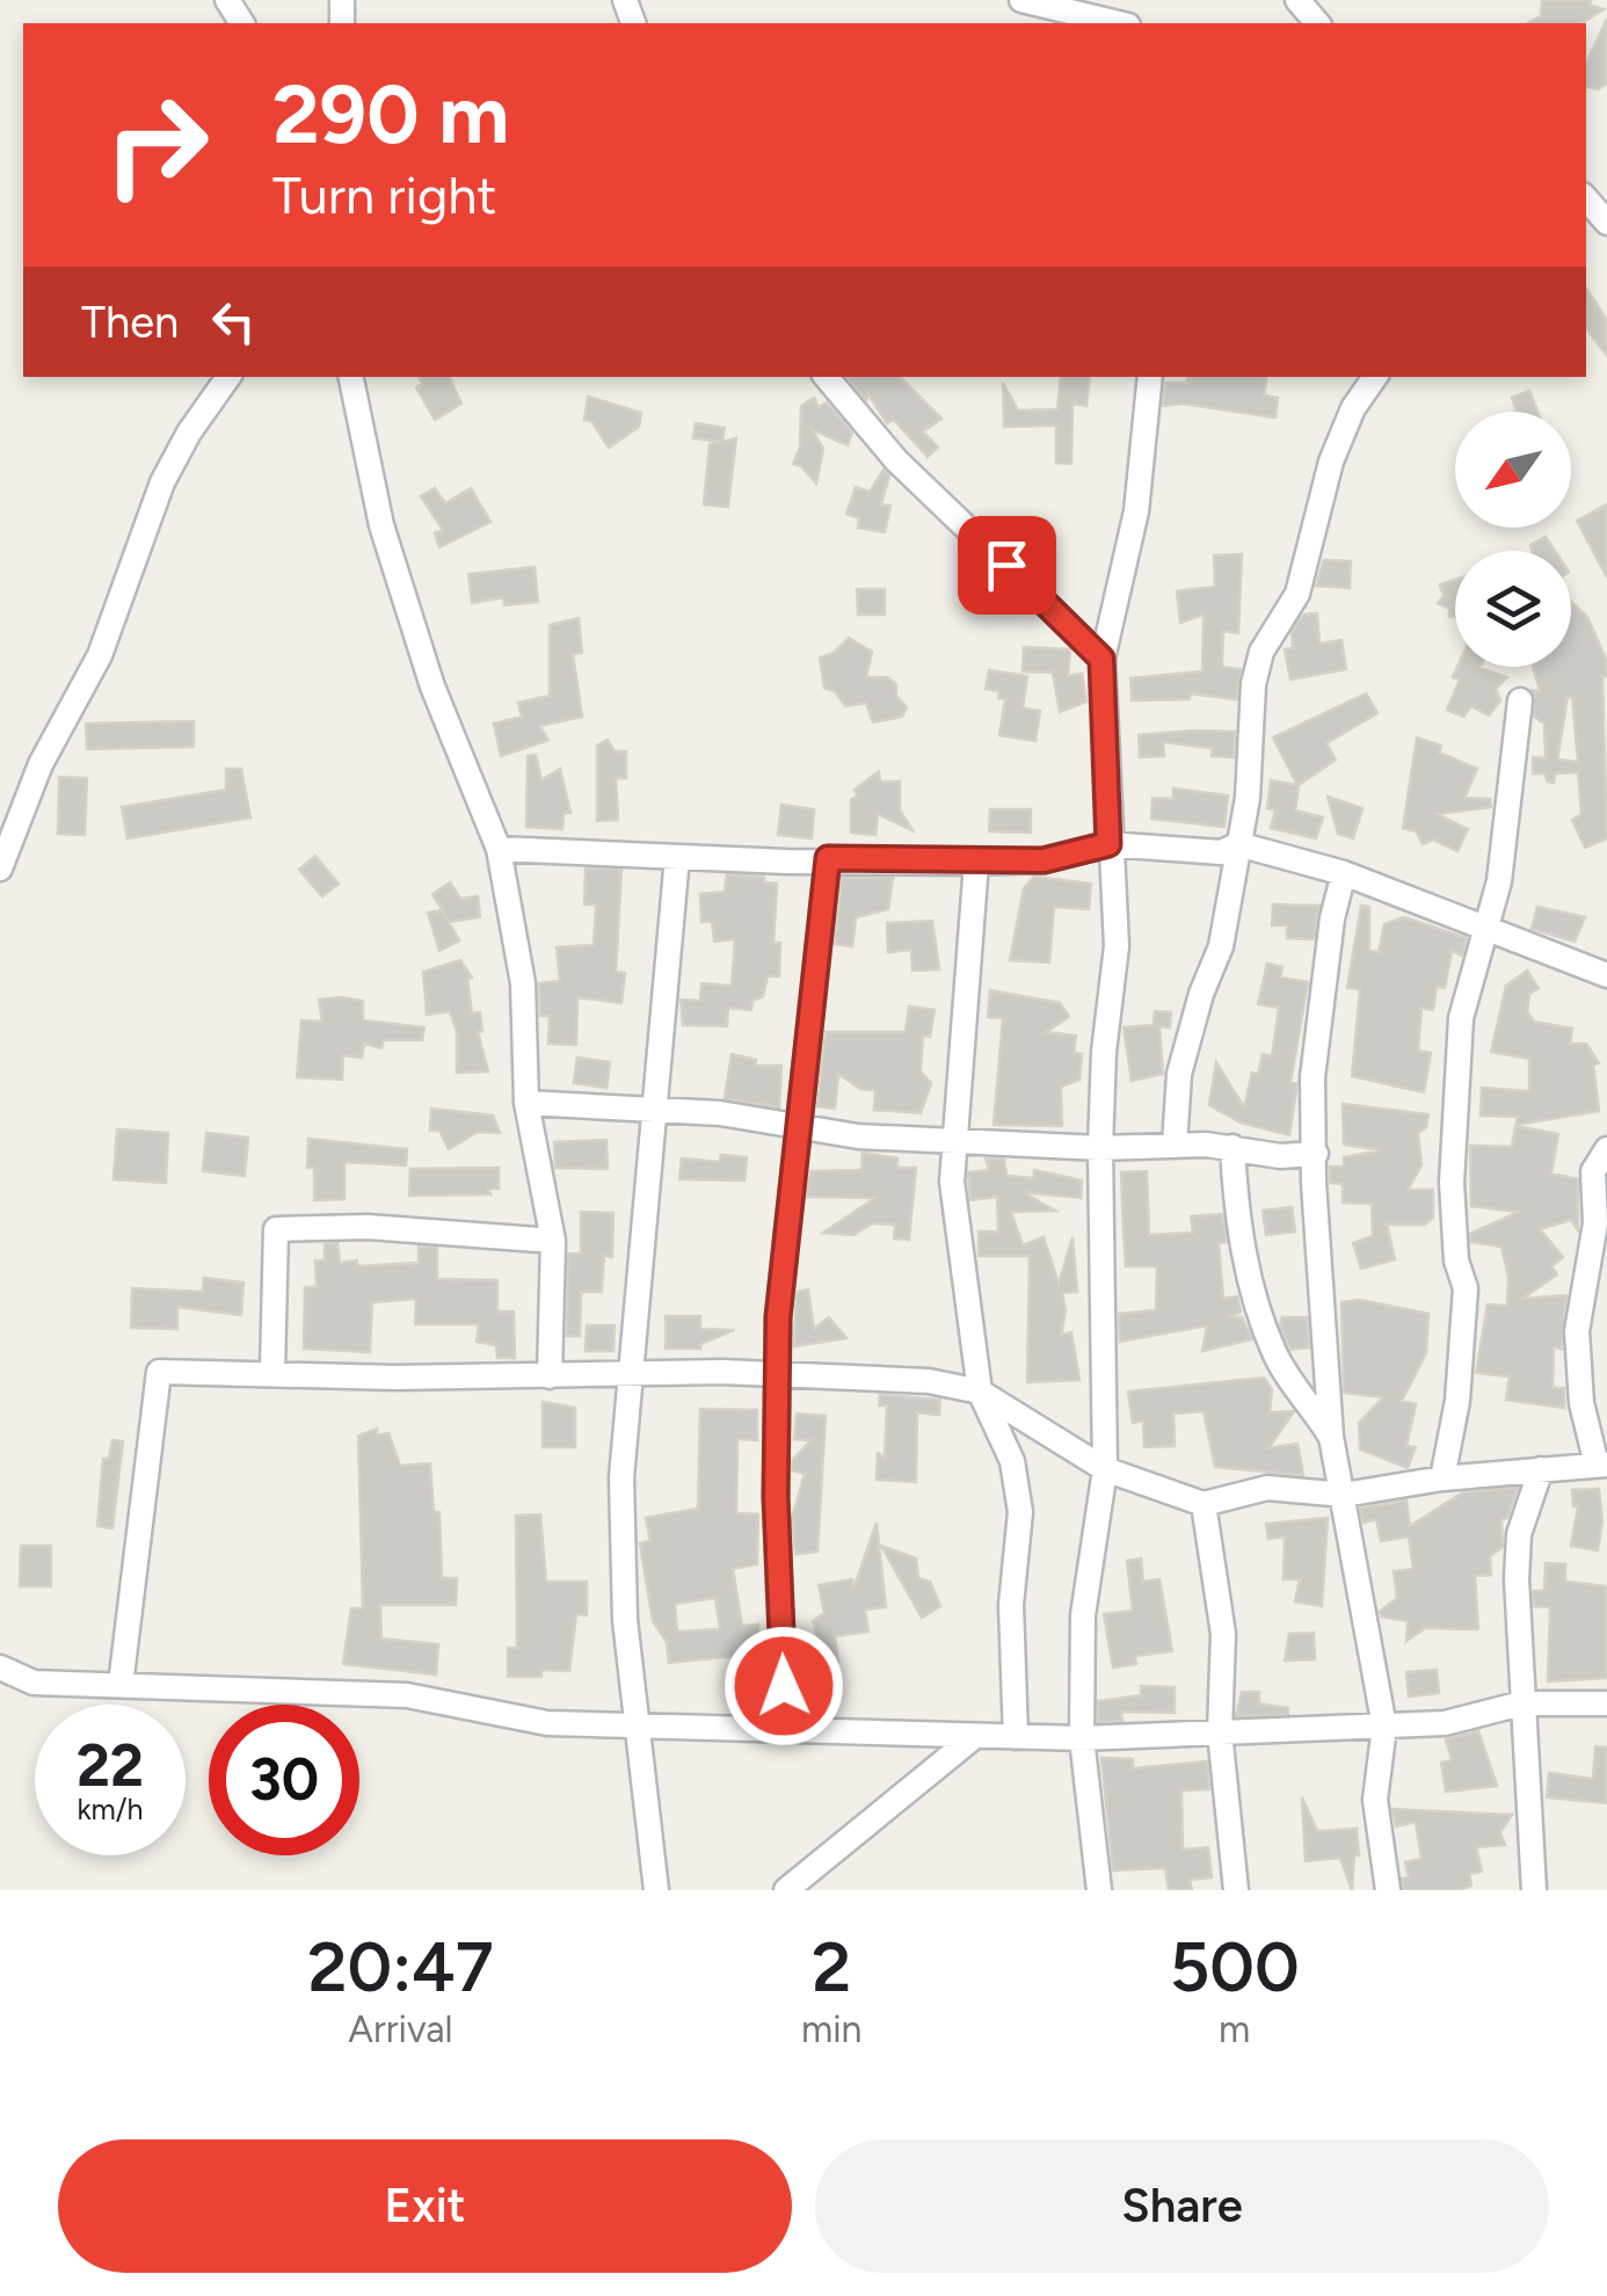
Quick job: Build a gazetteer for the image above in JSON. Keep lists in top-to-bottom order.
{
  "north": "bottom left",
  "page": {
    "turn": ["290 m", "Turn right"],
    "then": "Then",
    "speed": "22 km/h",
    "limit": "30",
    "eta": [
      "20:47",
      "Arrival",
      "2",
      "min",
      "500",
      "m"
    ],
    "buttons": ["Exit", "Share"]
  }
}
